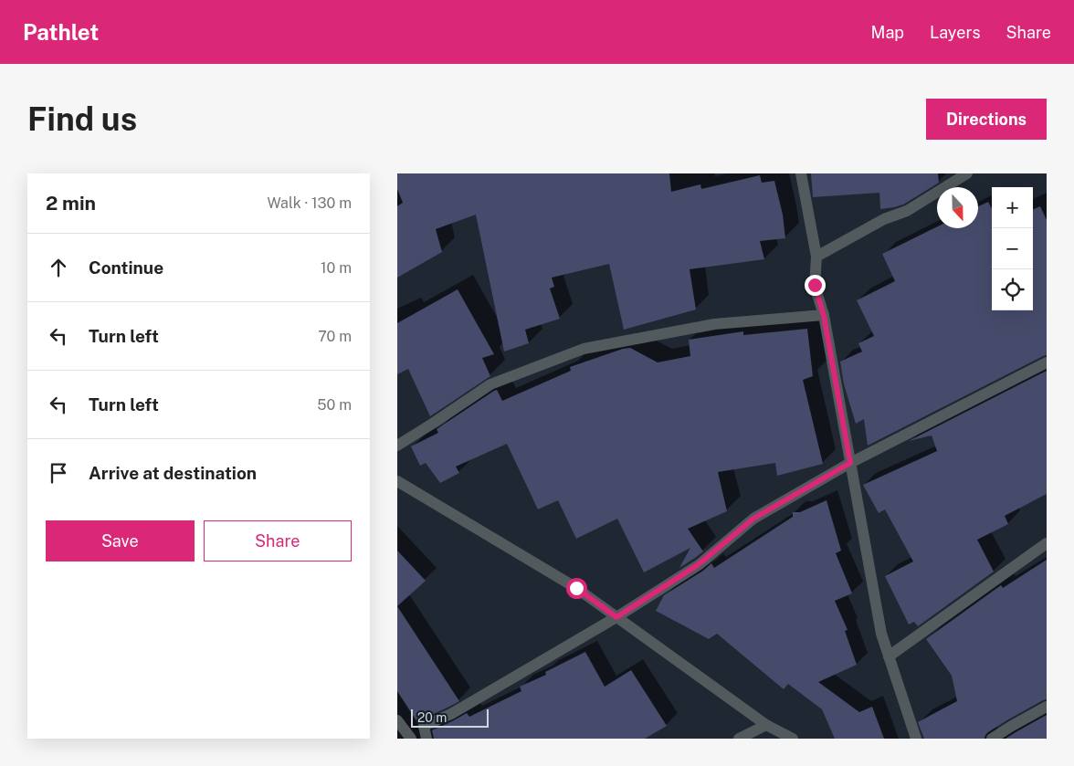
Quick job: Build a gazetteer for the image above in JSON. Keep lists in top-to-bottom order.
{
  "scale_bar": "20 m",
  "north": "bottom",
  "page": {
    "header": "Pathlet",
    "nav": ["Map", "Layers", "Share"],
    "buttons": [
      "Directions",
      ["Save", "Share"]
    ],
    "title": "Find us",
    "heading": ["2 min", "Walk · 130 m"],
    "map_buttons": ["+", "−"],
    "list": [
      ["Continue", "10 m"],
      ["Turn left", "70 m"],
      ["Turn left", "50 m"],
      "Arrive at destination"
    ],
    "scale": "20 m"
  }
}
